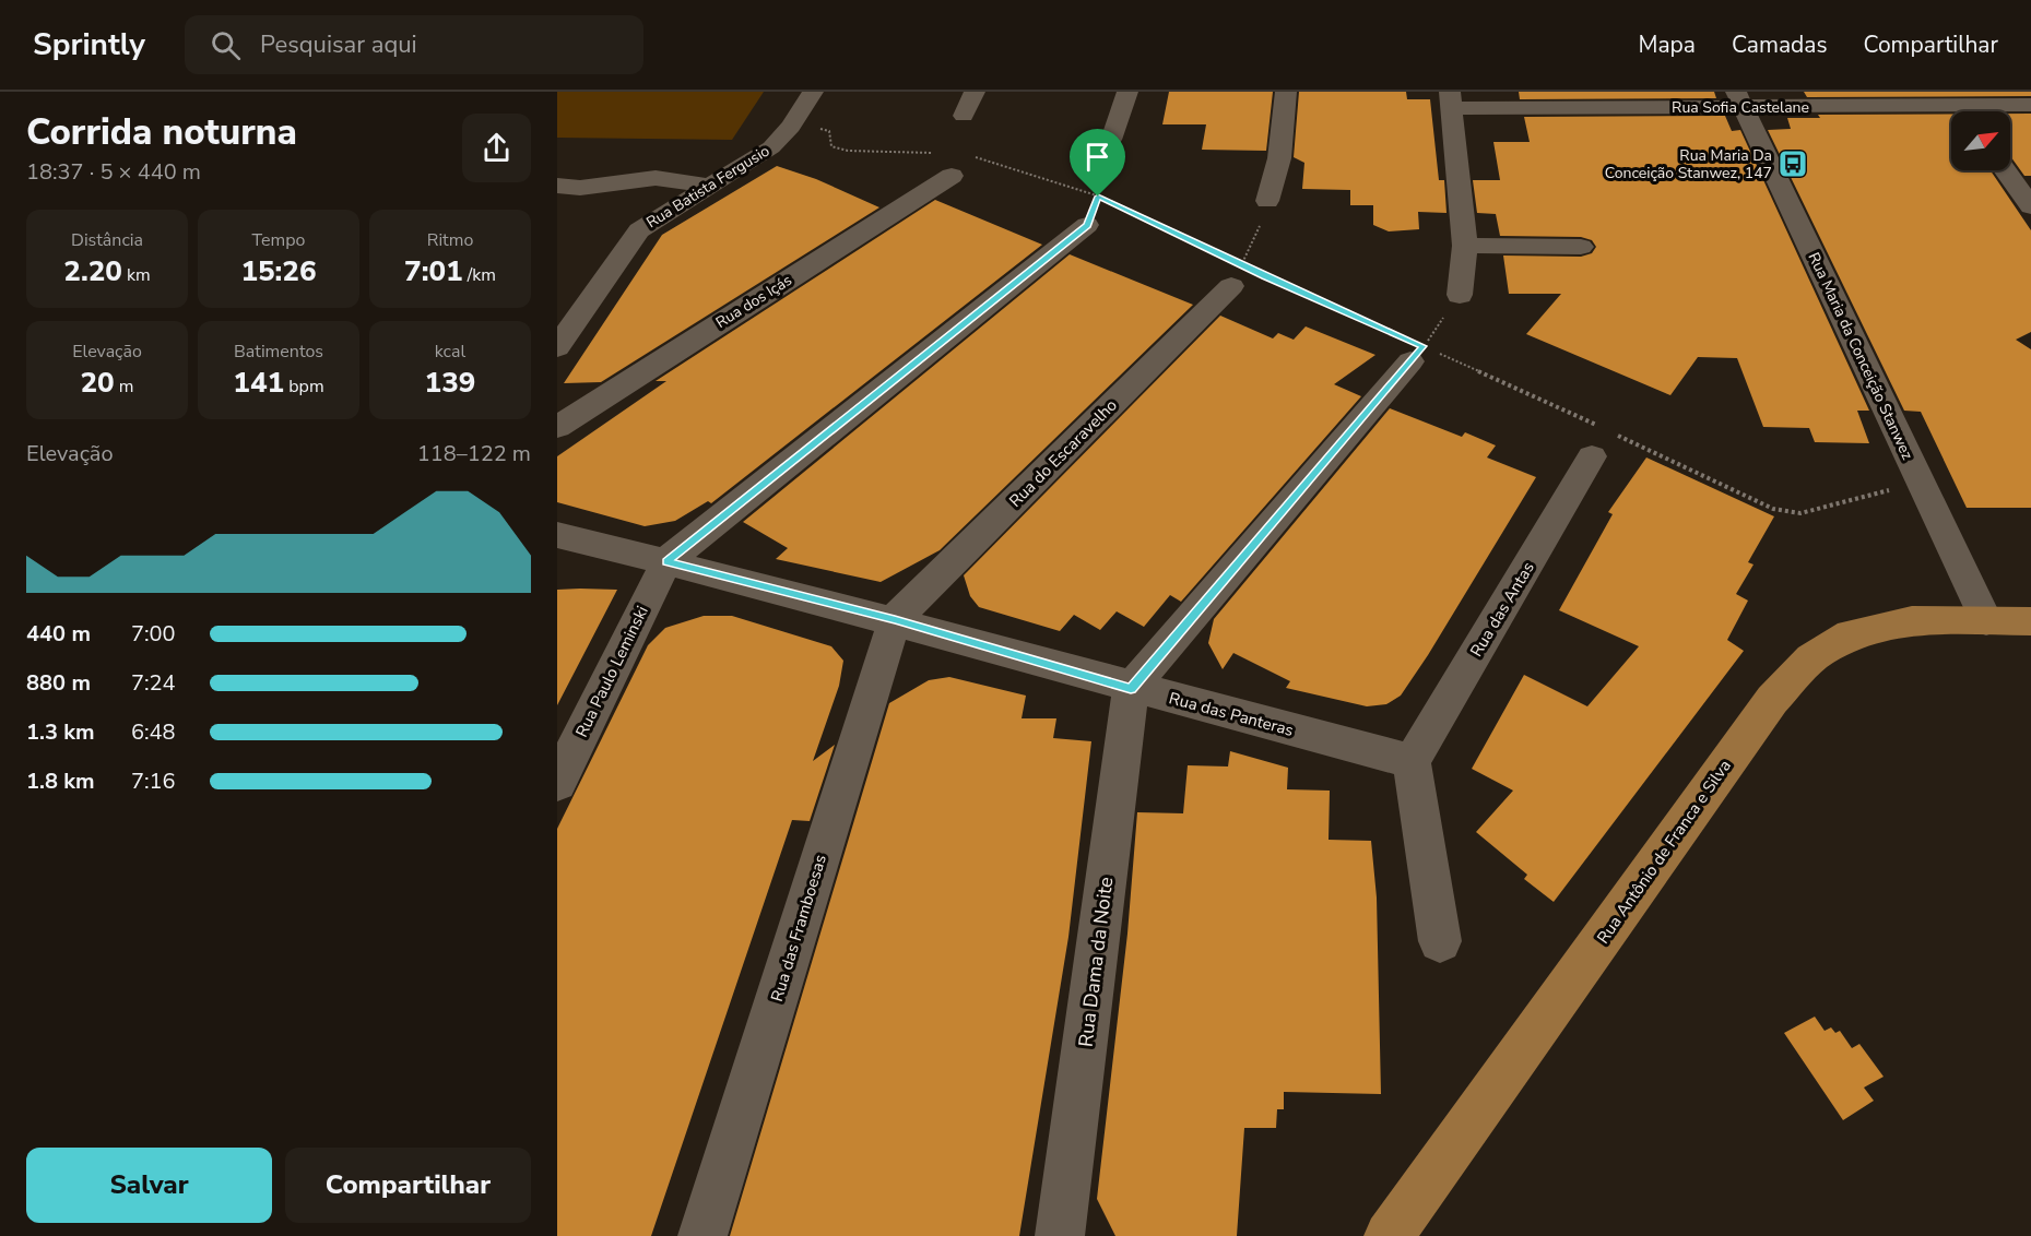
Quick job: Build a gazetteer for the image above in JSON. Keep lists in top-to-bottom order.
{
  "streets": {
    "main road": ["Rua Antônio de Franca e Silva"],
    "street": [
      "Rua Sofia Castelane",
      "Rua Batista Fergusio",
      "Rua dos Içás",
      "Rua Maria da Conceição Stanwez",
      "Rua do Escaravelho",
      "Rua das Antas",
      "Rua Paulo Leminski",
      "Rua das Panteras",
      "Rua das Framboesas",
      "Rua Dama da Noite"
    ]
  },
  "crossings": [
    ["Rua Sofia Castelane", "Rua Maria da Conceição Stanwez"],
    ["Rua Maria da Conceição Stanwez", "Rua Antônio de Franca e Silva"],
    ["Rua do Escaravelho", "Rua das Panteras"],
    ["Rua do Escaravelho", "Rua das Framboesas"],
    ["Rua das Antas", "Rua das Panteras"],
    ["Rua Paulo Leminski", "Rua das Panteras"],
    ["Rua das Panteras", "Rua das Framboesas"],
    ["Rua das Panteras", "Rua Dama da Noite"]
  ],
  "places": {
    "bus stop": ["Rua Maria Da Conceição Stanwez, 147"]
  },
  "north": "top right",
  "page": {
    "header": "Sprintly",
    "search": "Pesquisar aqui",
    "nav": ["Mapa", "Camadas", "Compartilhar"],
    "heading": ["Corrida noturna", "18:37 · 5 × 440 m"],
    "stats": [
      ["Distância", "2.20 km"],
      ["Tempo", "15:26"],
      ["Ritmo", "7:01 /km"],
      ["Elevação", "20 m"],
      ["Batimentos", "141 bpm"],
      ["kcal", "139"]
    ],
    "chart": ["Elevação", "118–122 m"],
    "list": [
      {
        "name": "440 m",
        "note": "7:00"
      },
      {
        "name": "880 m",
        "note": "7:24"
      },
      {
        "name": "1.3 km",
        "note": "6:48"
      },
      {
        "name": "1.8 km",
        "note": "7:16"
      }
    ],
    "buttons": ["Salvar", "Compartilhar"]
  }
}
